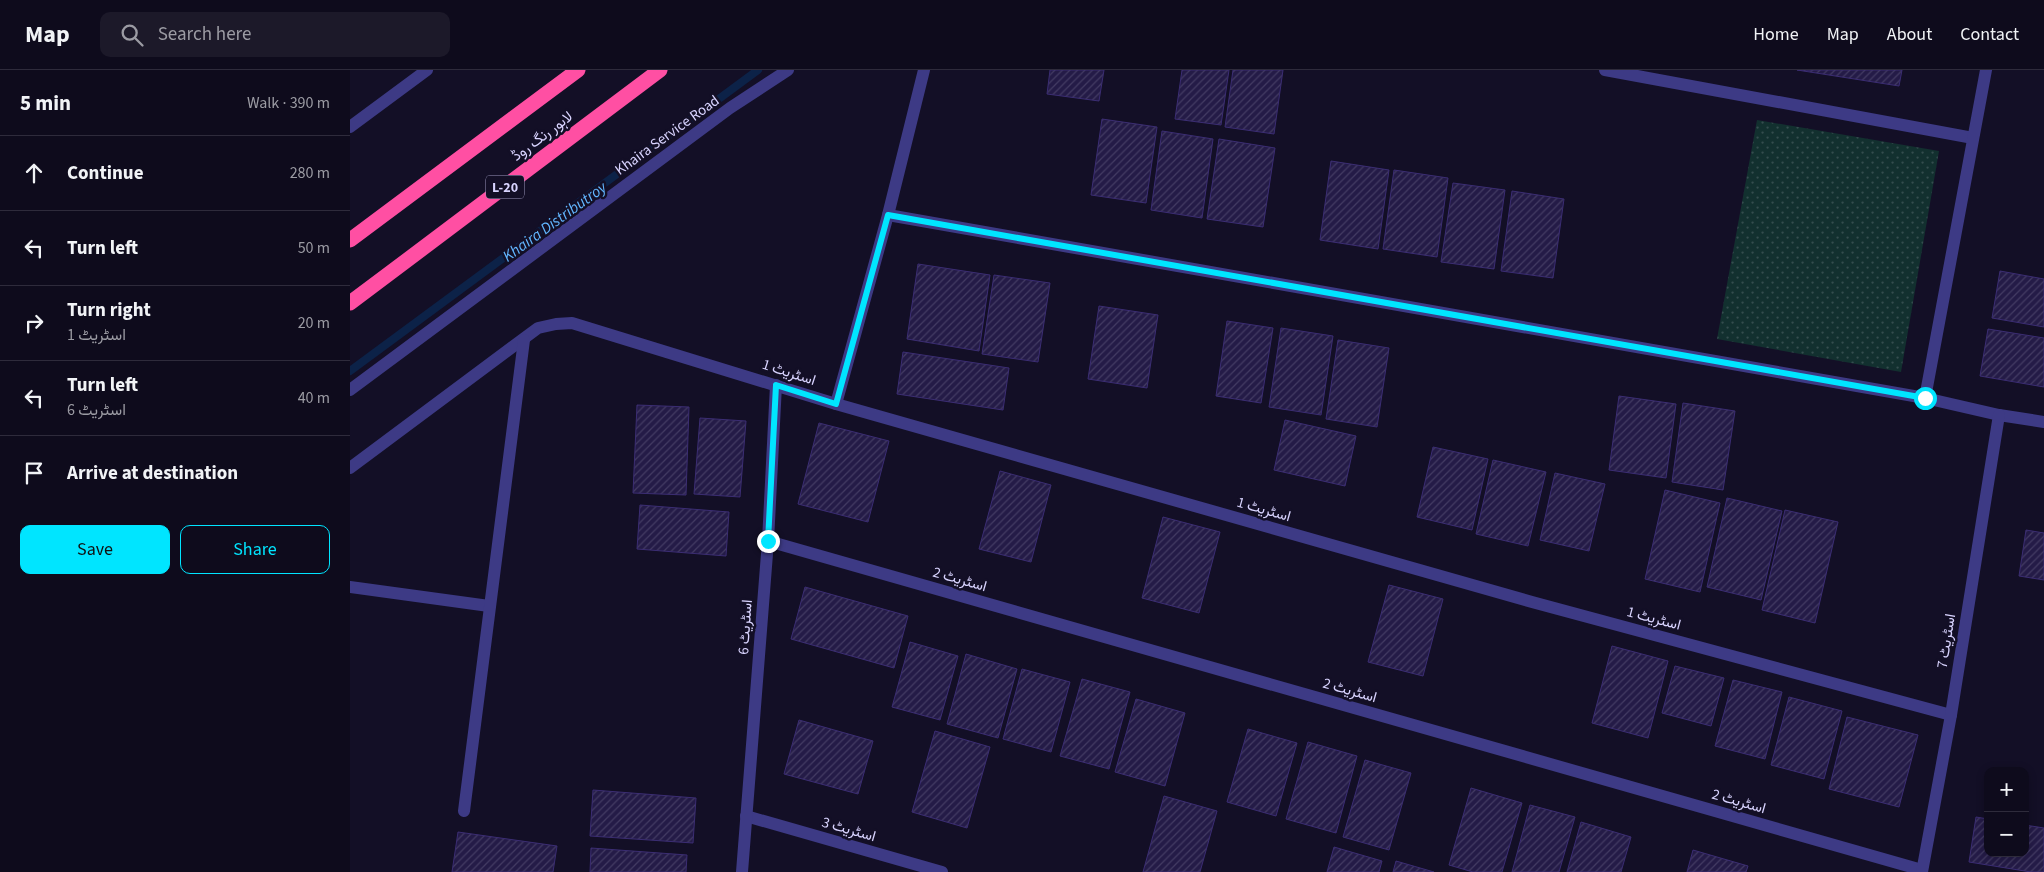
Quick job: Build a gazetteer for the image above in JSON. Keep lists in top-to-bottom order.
{
  "streets": {
    "highway": ["لاہور رنگ روڈ", "L-20"],
    "street": [
      "Khaira Service Road",
      "اسٹریٹ 1",
      "اسٹریٹ 2",
      "اسٹریٹ 6",
      "اسٹریٹ 7",
      "اسٹریٹ 3"
    ]
  },
  "crossings": [
    ["اسٹریٹ 1", "اسٹریٹ 6"],
    ["اسٹریٹ 1", "اسٹریٹ 7"],
    ["اسٹریٹ 2", "اسٹریٹ 6"],
    ["اسٹریٹ 2", "اسٹریٹ 7"],
    ["اسٹریٹ 6", "اسٹریٹ 3"]
  ],
  "water": ["Khaira Distributroy"],
  "page": {
    "header": "Map",
    "search": "Search here",
    "nav": [
      "Home",
      "Map",
      "About",
      "Contact"
    ],
    "heading": ["5 min", "Walk · 390 m"],
    "list": [
      ["Continue", "280 m"],
      ["Turn left", "50 m"],
      ["Turn right", "اسٹریٹ 1", "20 m"],
      ["Turn left", "اسٹریٹ 6", "40 m"],
      "Arrive at destination"
    ],
    "buttons": ["Save", "Share"],
    "map_buttons": ["+", "−"]
  }
}
